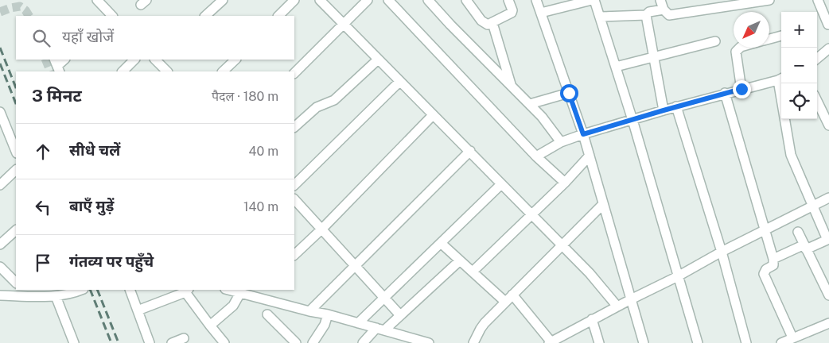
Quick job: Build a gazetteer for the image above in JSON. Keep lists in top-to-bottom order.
{
  "north": "bottom left",
  "page": {
    "map_buttons": ["+", "−"],
    "search": "यहाँ खोजें",
    "heading": ["3 मिनट", "पैदल · 180 m"],
    "list": [
      ["सीधे चलें", "40 m"],
      ["बाएँ मुड़ें", "140 m"],
      "गंतव्य पर पहुँचे"
    ]
  }
}
